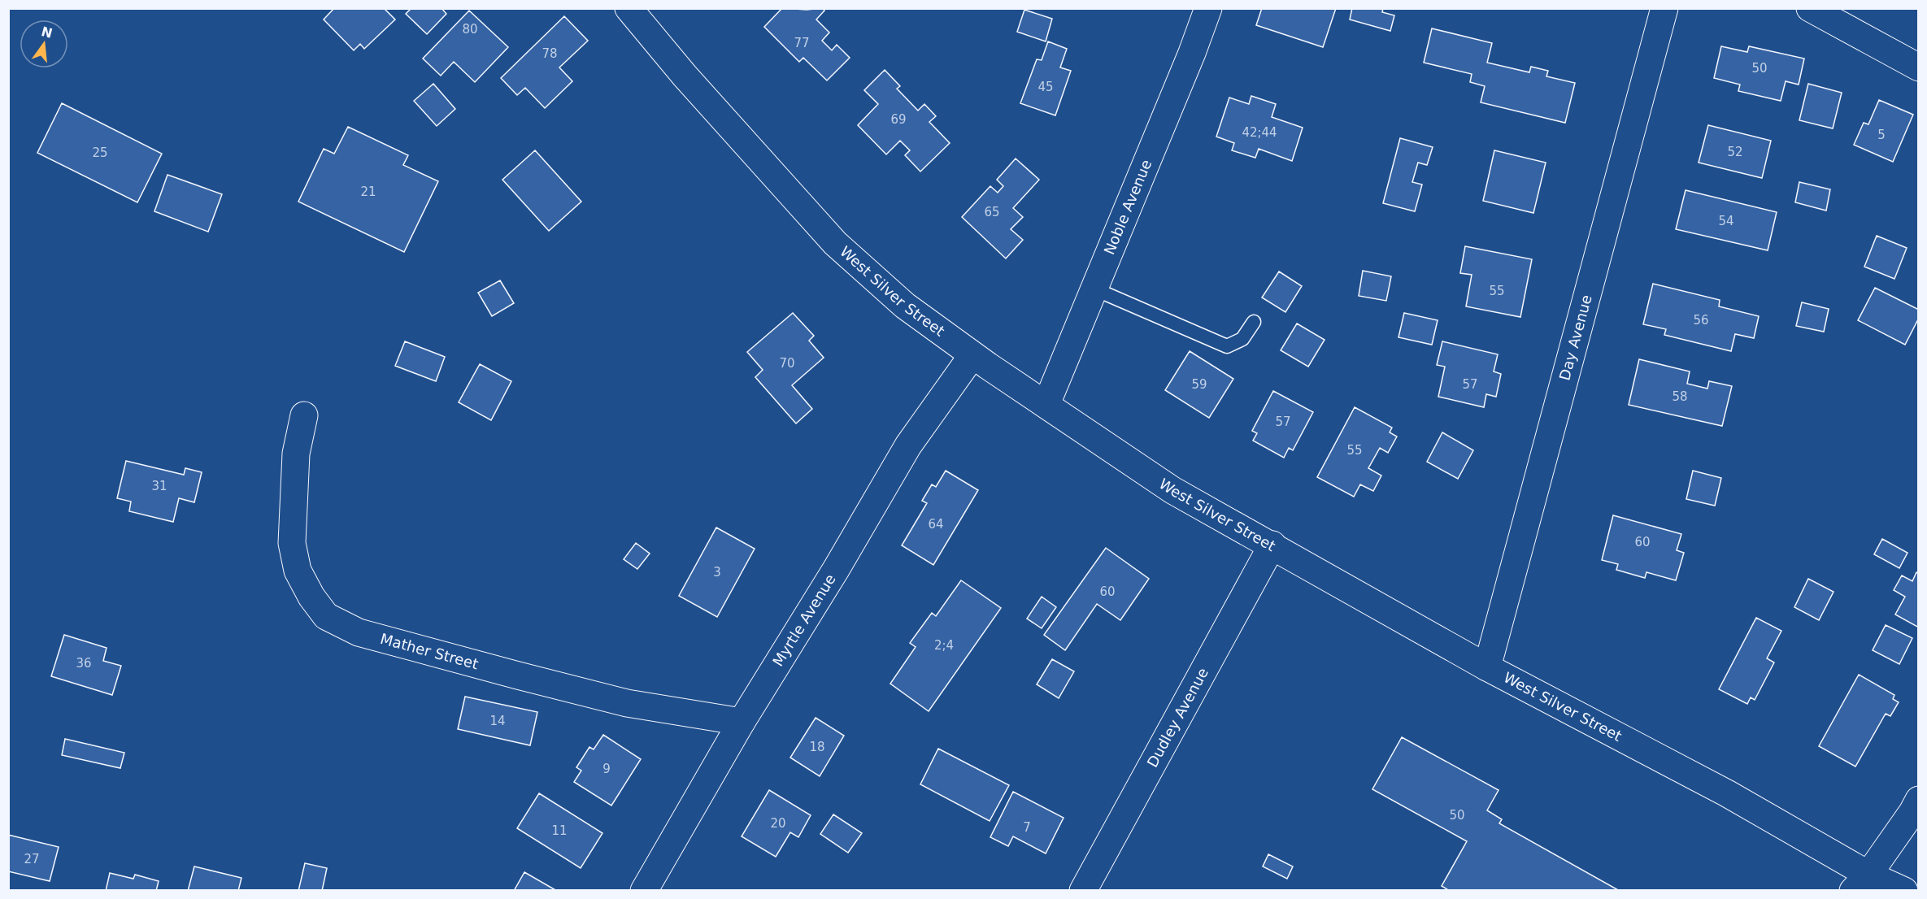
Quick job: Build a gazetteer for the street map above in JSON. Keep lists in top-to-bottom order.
{
  "streets": {
    "main road": [
      "Noble Avenue",
      "West Silver Street",
      "Day Avenue",
      "Myrtle Avenue",
      "Mather Street",
      "Dudley Avenue"
    ]
  },
  "crossings": [
    ["Noble Avenue", "West Silver Street"],
    ["West Silver Street", "Day Avenue"],
    ["West Silver Street", "Myrtle Avenue"],
    ["West Silver Street", "Dudley Avenue"],
    ["Myrtle Avenue", "Mather Street"]
  ],
  "house_numbers": [
    "80",
    "77",
    "78",
    "50",
    "45",
    "69",
    "42;44",
    "5",
    "52",
    "25",
    "21",
    "65",
    "54",
    "55",
    "56",
    "70",
    "59",
    "57",
    "58",
    "57",
    "55",
    "31",
    "64",
    "60",
    "3",
    "60",
    "2;4",
    "36",
    "14",
    "18",
    "9",
    "50",
    "20",
    "7",
    "11",
    "27"
  ],
  "north": "top"
}
